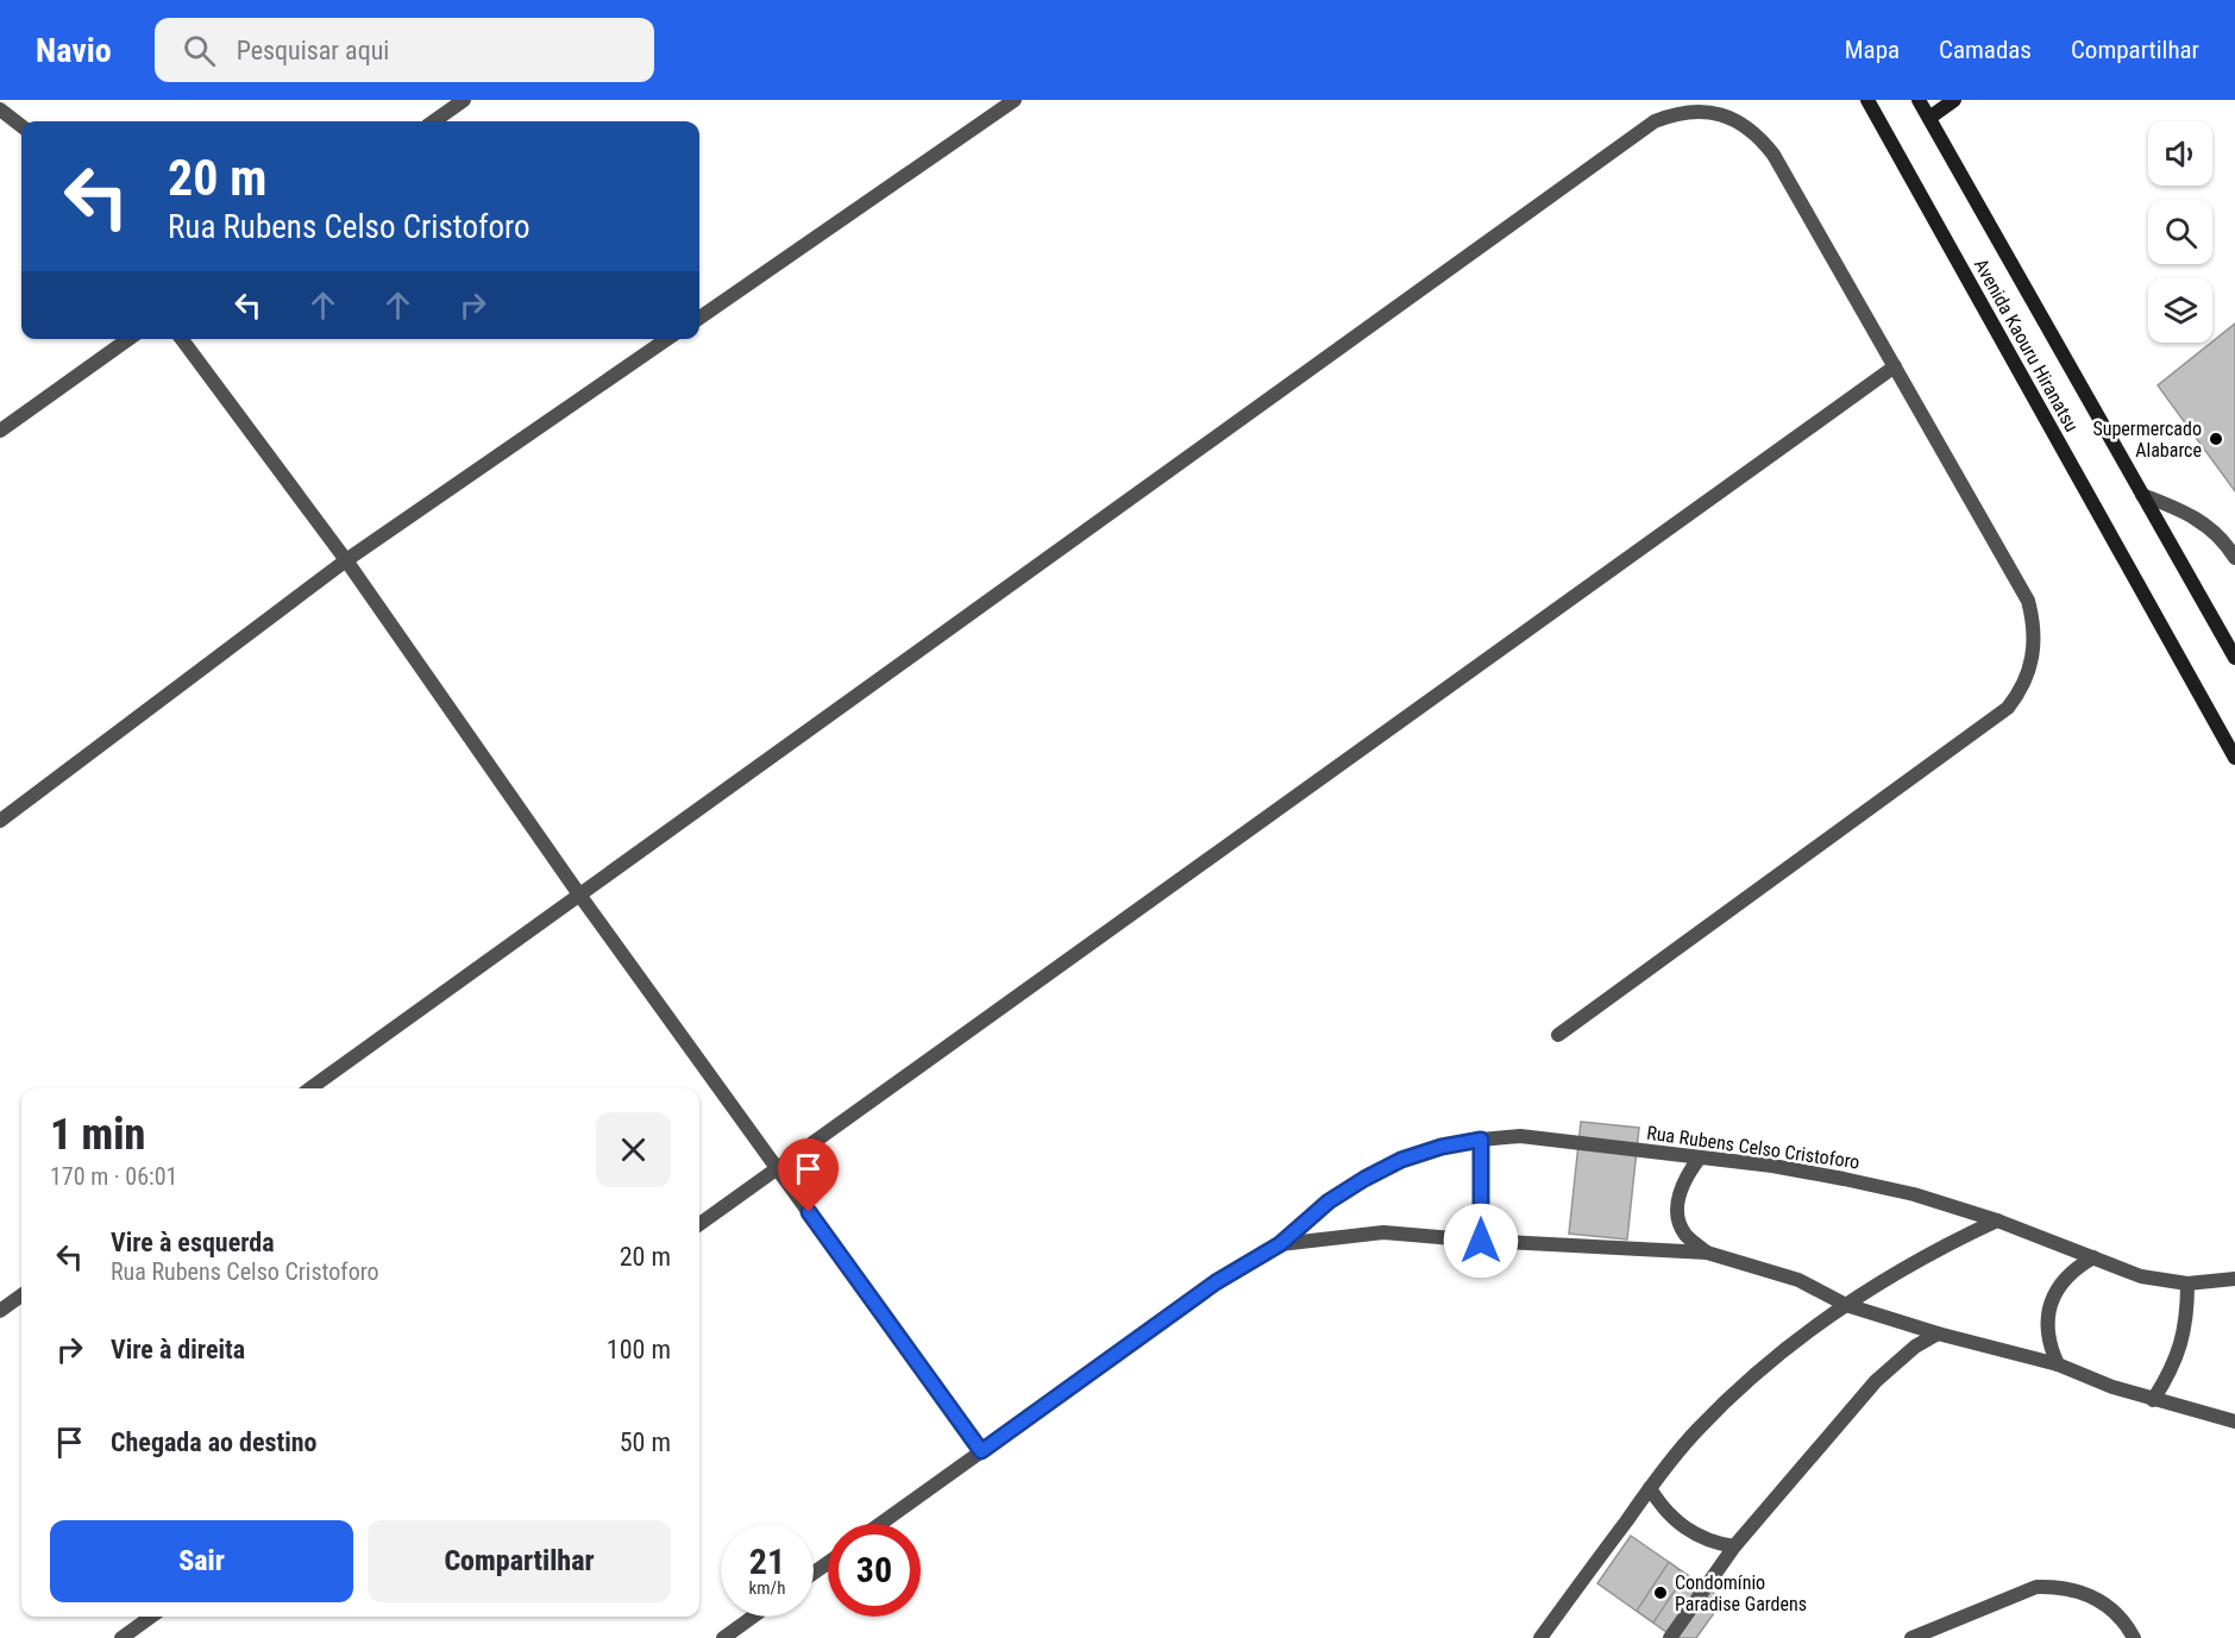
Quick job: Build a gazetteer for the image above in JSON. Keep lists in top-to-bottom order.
{
  "streets": {
    "main road": ["Avenida Kaouru Hiranatsu"],
    "street": ["Rua Rubens Celso Cristoforo"]
  },
  "places": ["Supermercado Alabarce", "Condomínio Paradise Gardens"],
  "page": {
    "header": "Navio",
    "search": "Pesquisar aqui",
    "nav": ["Mapa", "Camadas", "Compartilhar"],
    "turn": ["20 m", "Rua Rubens Celso Cristoforo"],
    "heading": ["1 min", "170 m · 06:01"],
    "list": [
      {
        "name": "Vire à esquerda",
        "note": "Rua Rubens Celso Cristoforo",
        "value": "20 m"
      },
      {
        "name": "Vire à direita",
        "value": "100 m"
      },
      {
        "name": "Chegada ao destino",
        "value": "50 m"
      }
    ],
    "buttons": ["Sair", "Compartilhar"],
    "speed": "21 km/h",
    "limit": "30"
  }
}
